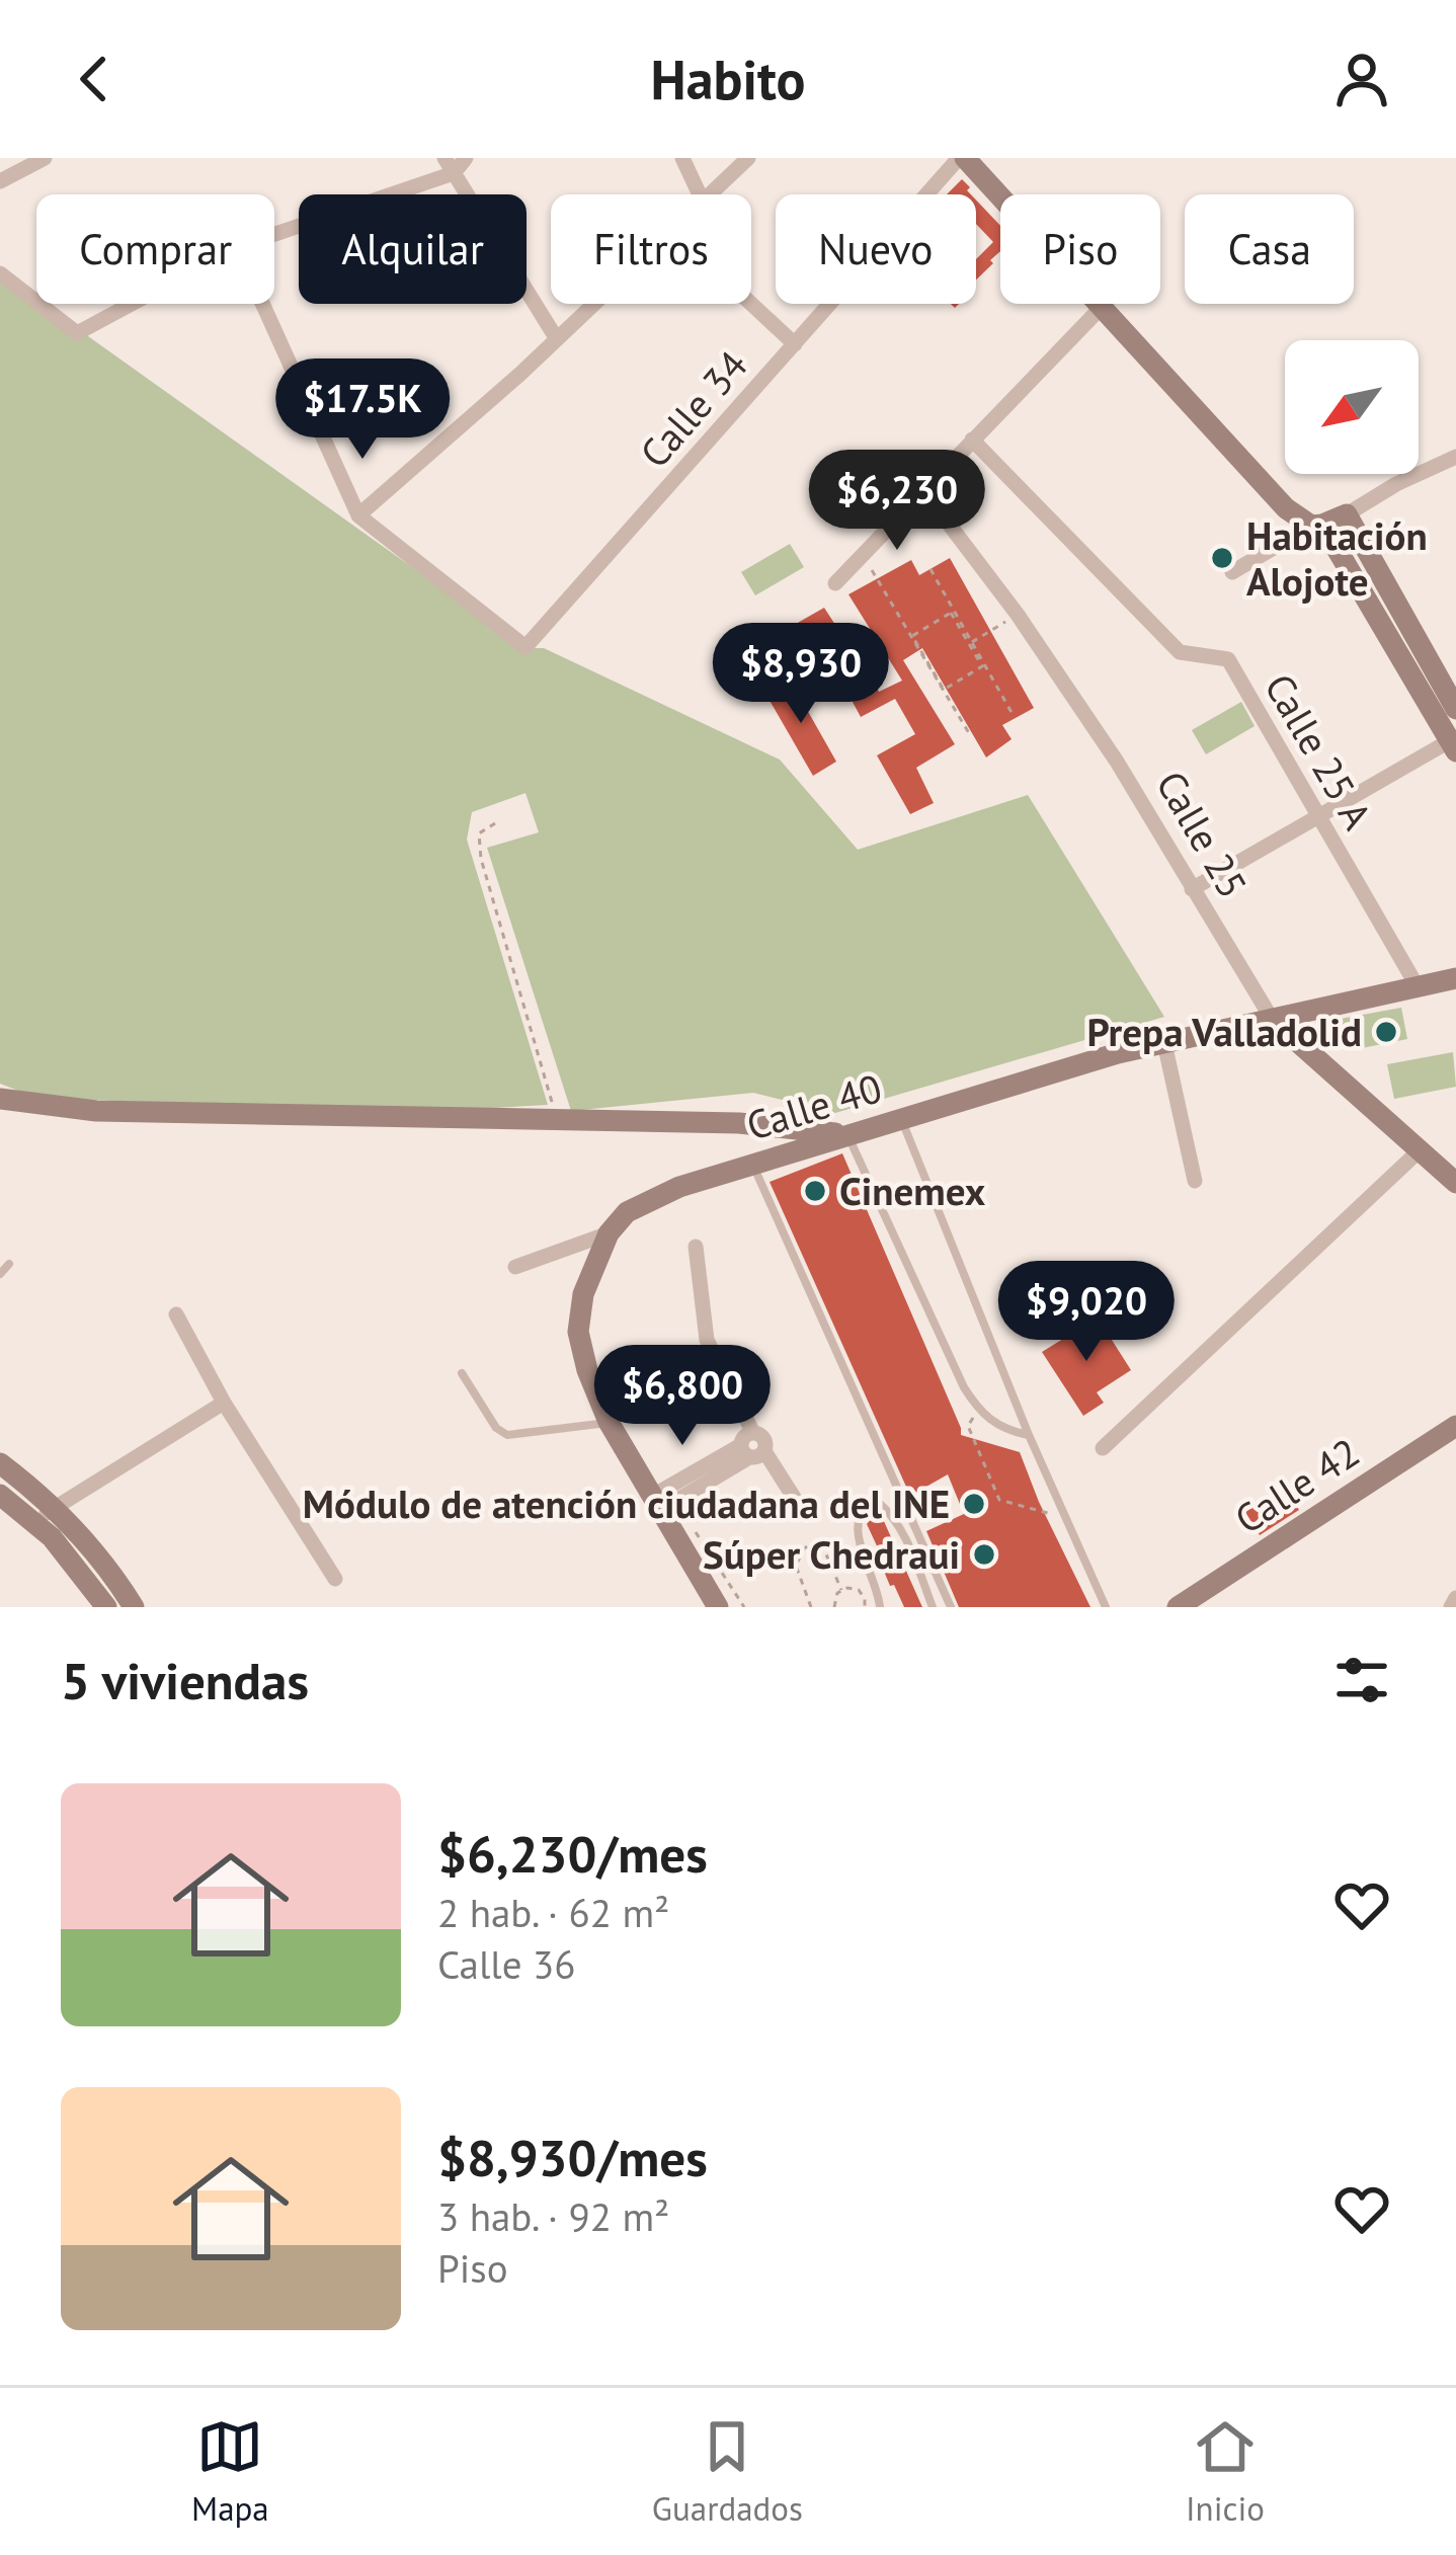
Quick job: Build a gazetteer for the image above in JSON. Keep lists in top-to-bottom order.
{
  "streets": {
    "main road": ["Calle 25", "Calle 40", "Calle 42"],
    "street": ["Calle 34", "Calle 25 A"]
  },
  "crossings": [
    ["Calle 25 A", "Calle 40"],
    ["Calle 25", "Calle 40"]
  ],
  "places": [
    "Habitación Alojote",
    "Prepa Valladolid",
    "Cinemex",
    "Módulo de atención ciudadana del INE",
    "Súper Chedraui"
  ],
  "north": "bottom left",
  "page": {
    "header": "Habito",
    "chip": [
      "Comprar",
      "Alquilar",
      "Filtros",
      "Nuevo",
      "Piso",
      "Casa"
    ],
    "price": [
      "$17.5K",
      "$6,230",
      "$8,930",
      "$9,020",
      "$6,800"
    ],
    "heading": "5 viviendas",
    "list": [
      {
        "name": "$6,230/mes",
        "note": "2 hab. · 62 m² · Calle 36"
      },
      {
        "name": "$8,930/mes",
        "note": "3 hab. · 92 m² · Piso"
      }
    ],
    "tabs": ["Mapa", "Guardados", "Inicio"]
  }
}
